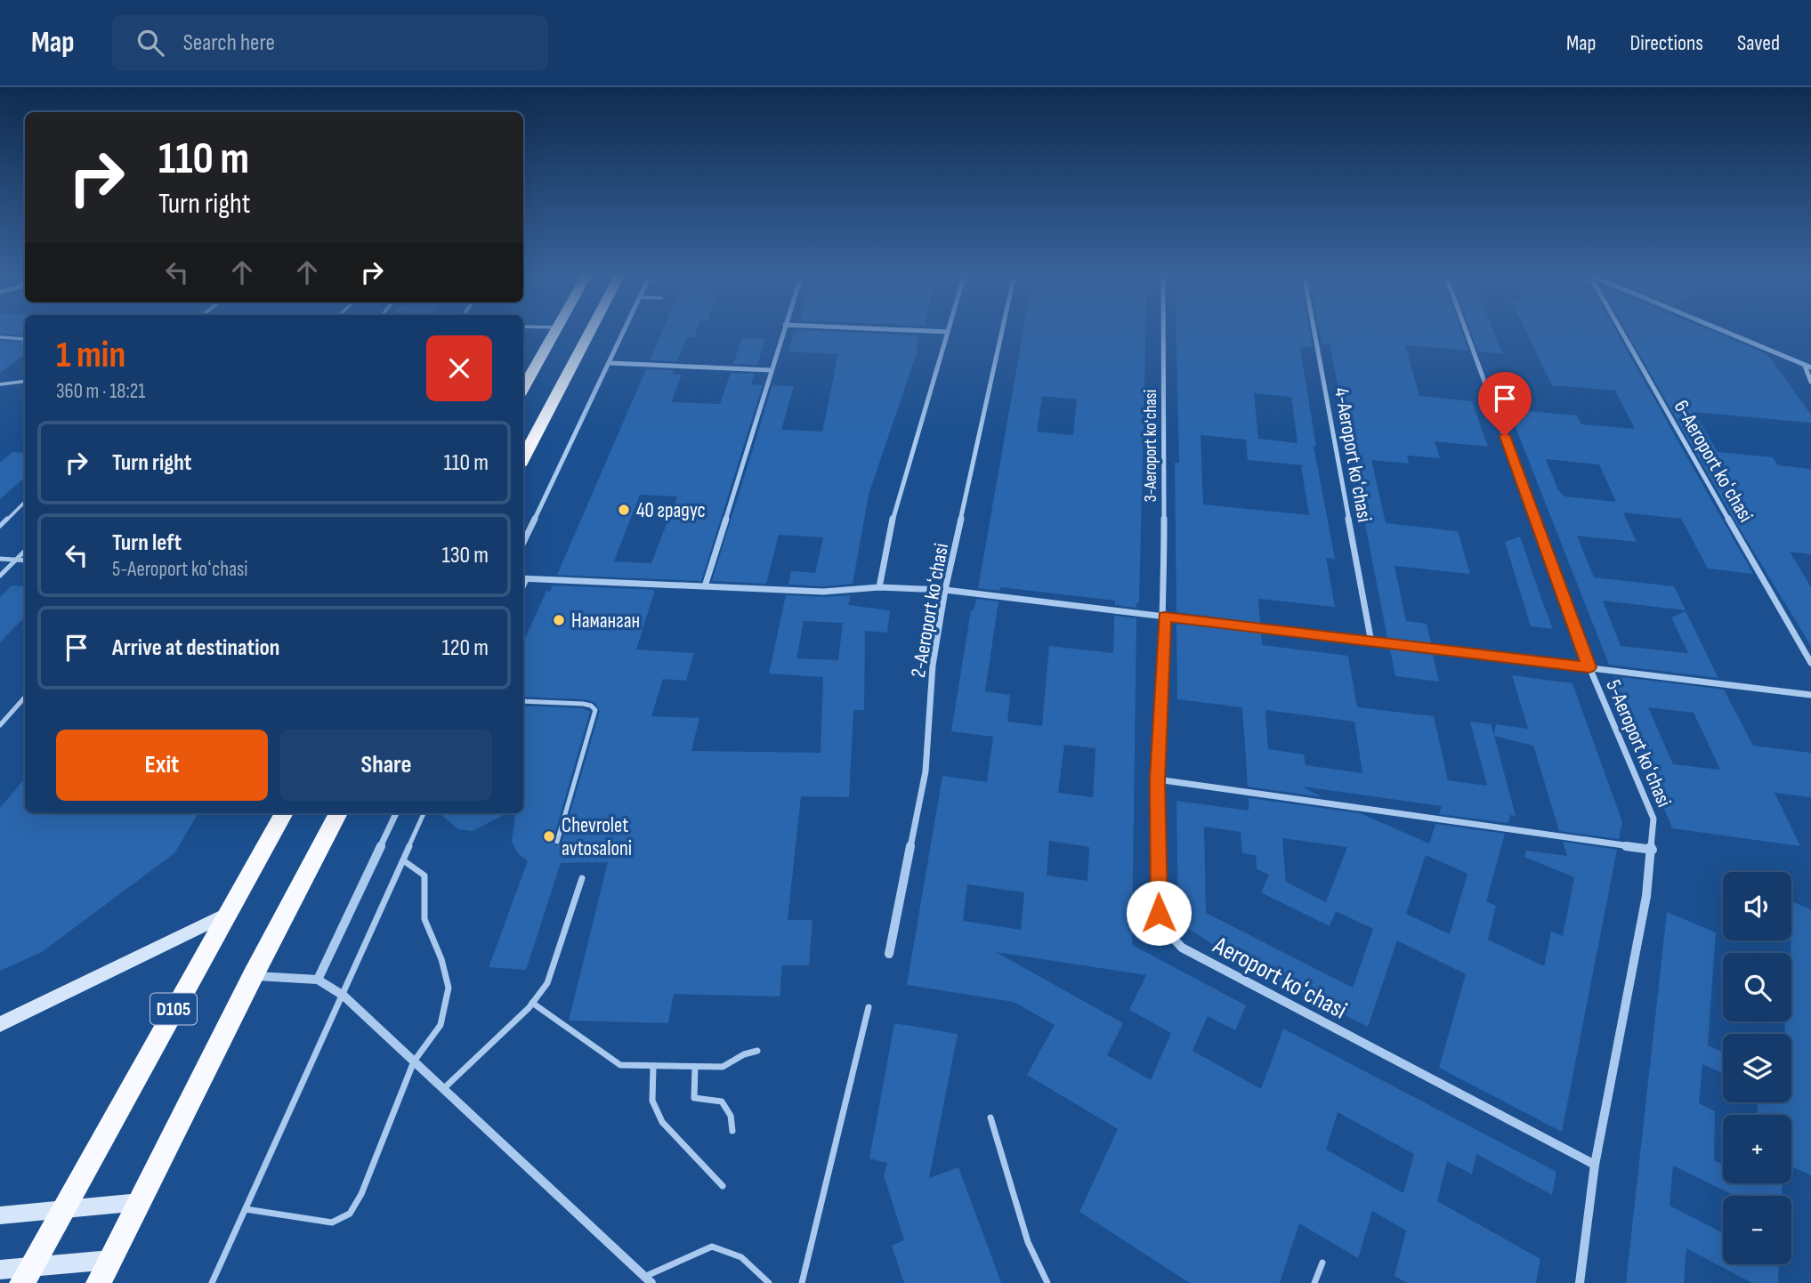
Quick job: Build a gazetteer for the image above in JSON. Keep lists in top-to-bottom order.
{
  "streets": {
    "highway": ["D105"],
    "street": [
      "3-Aeroport koʻchasi",
      "4-Aeroport koʻchasi",
      "6-Aeroport koʻchasi",
      "2-Aeroport koʻchasi",
      "5-Aeroport koʻchasi",
      "Aeroport koʻchasi"
    ]
  },
  "crossings": [
    ["3-Aeroport koʻchasi", "Aeroport koʻchasi"],
    ["5-Aeroport koʻchasi", "Aeroport koʻchasi"]
  ],
  "places": ["40 градус", "Наманган", "Chevrolet avtosaloni"],
  "page": {
    "header": "Map",
    "search": "Search here",
    "nav": ["Map", "Directions", "Saved"],
    "turn": ["110 m", "Turn right"],
    "heading": ["1 min", "360 m · 18:21"],
    "list": [
      {
        "name": "Turn right",
        "value": "110 m"
      },
      {
        "name": "Turn left",
        "note": "5-Aeroport koʻchasi",
        "value": "130 m"
      },
      {
        "name": "Arrive at destination",
        "value": "120 m"
      }
    ],
    "buttons": ["Exit", "Share"],
    "map_buttons": ["+", "−"]
  }
}
